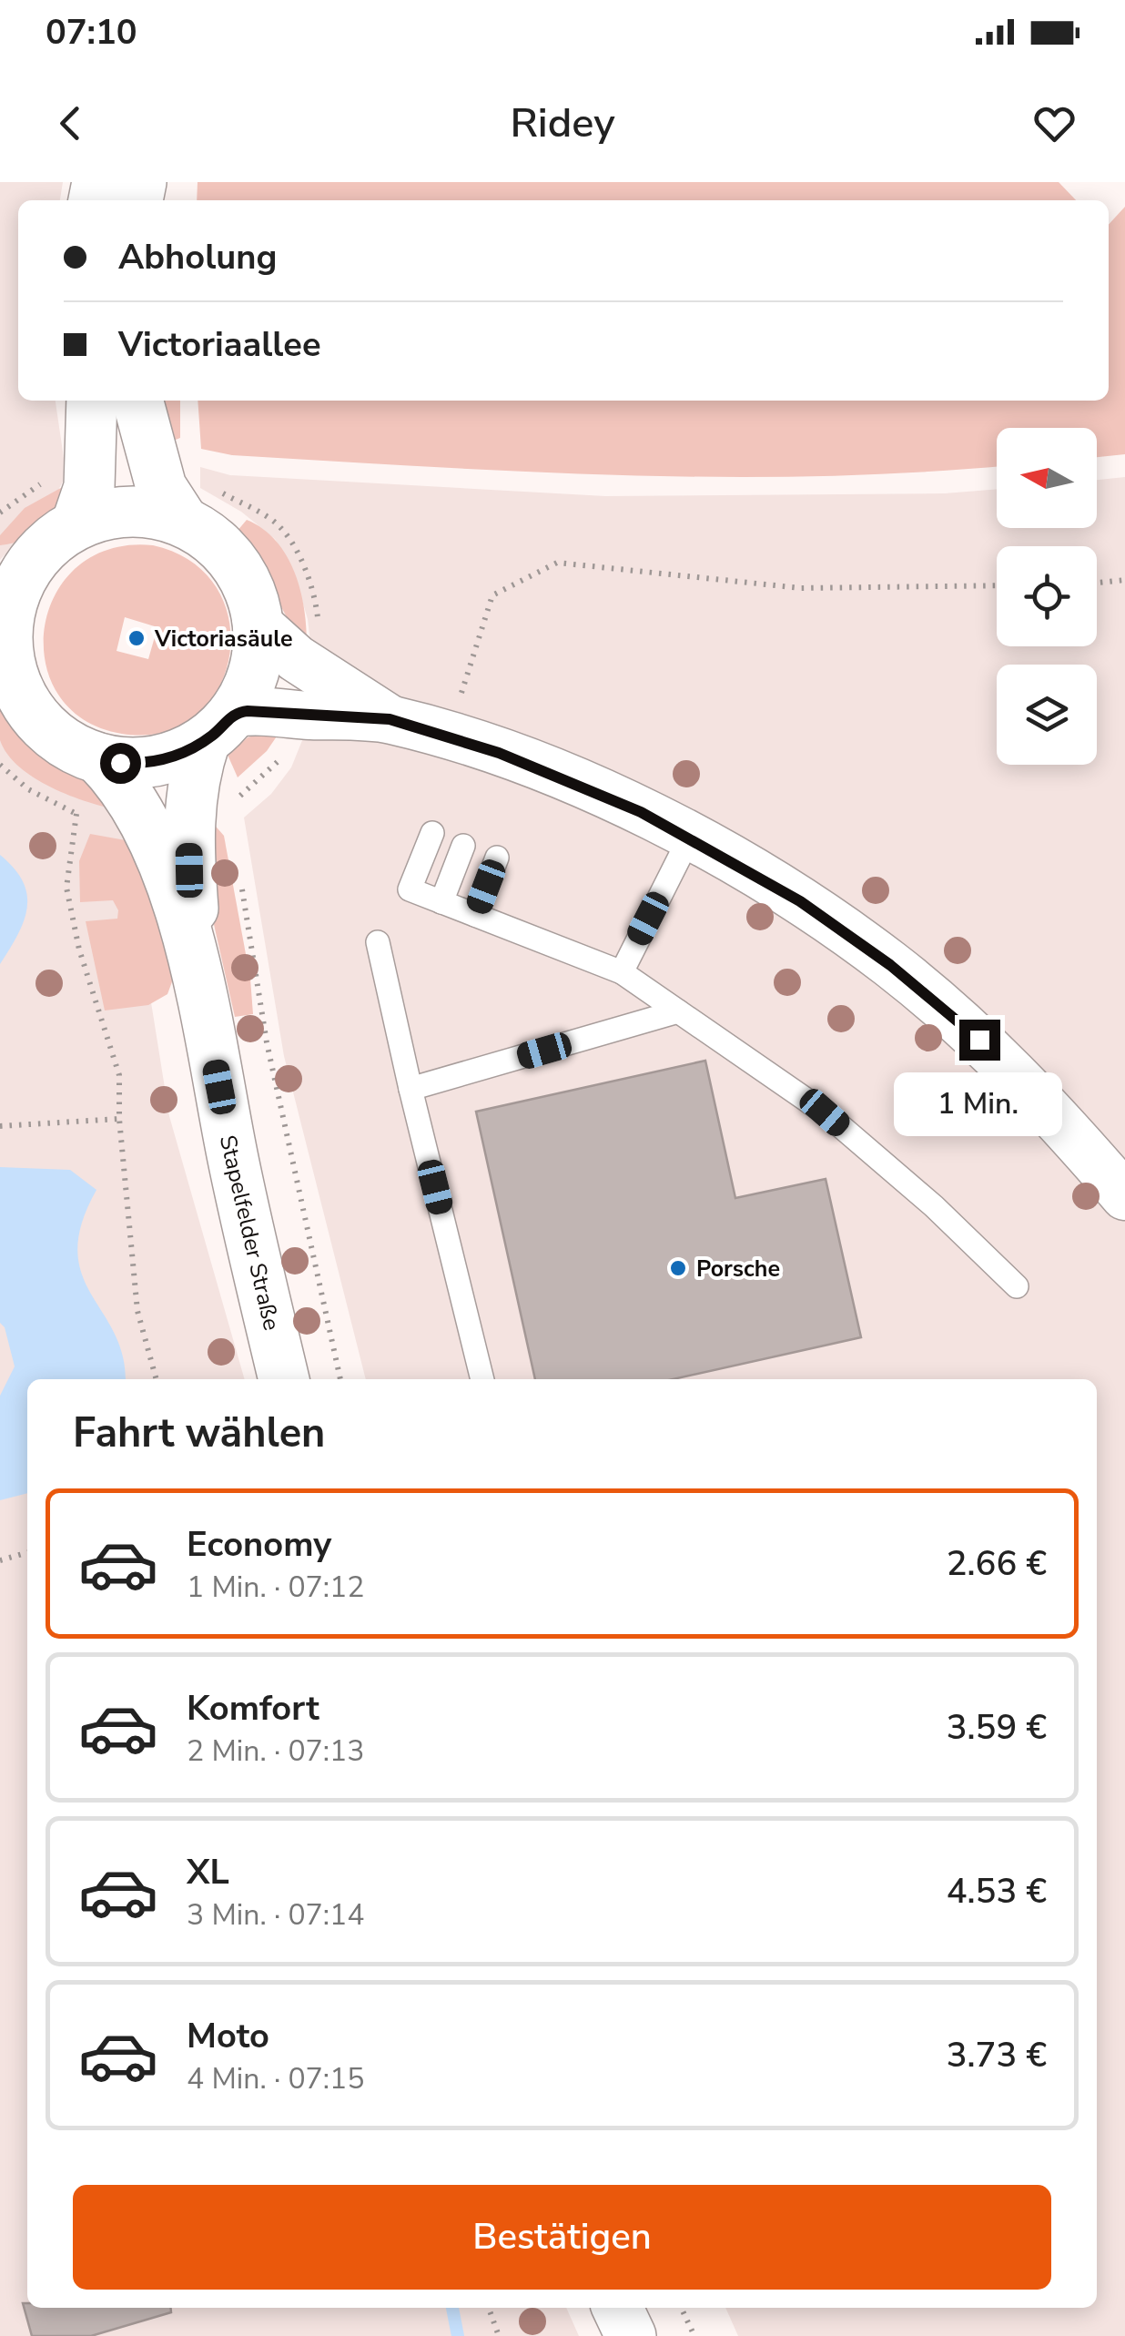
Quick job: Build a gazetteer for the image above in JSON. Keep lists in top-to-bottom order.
{
  "streets": {
    "street": ["Stapelfelder Straße"]
  },
  "places": ["Victoriasäule", "Porsche"],
  "north": "left",
  "page": {
    "status": "07:10",
    "header": "Ridey",
    "banner": ["Abholung", "Victoriaallee"],
    "bubble": "1 Min.",
    "heading": "Fahrt wählen",
    "list": [
      {
        "name": "Economy",
        "note": "1 Min. · 07:12",
        "value": "2.66 €"
      },
      {
        "name": "Komfort",
        "note": "2 Min. · 07:13",
        "value": "3.59 €"
      },
      {
        "name": "XL",
        "note": "3 Min. · 07:14",
        "value": "4.53 €"
      },
      {
        "name": "Moto",
        "note": "4 Min. · 07:15",
        "value": "3.73 €"
      }
    ],
    "buttons": "Bestätigen"
  }
}
